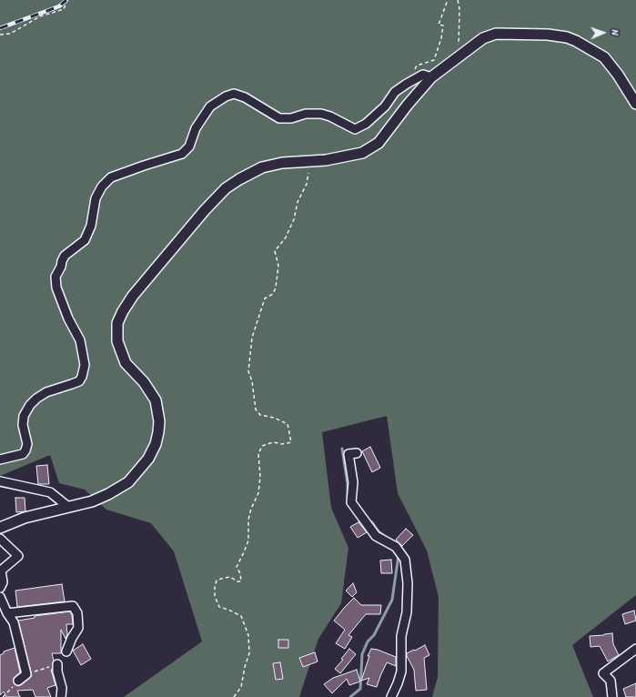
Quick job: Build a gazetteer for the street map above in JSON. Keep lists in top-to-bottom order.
{
  "north": "right"
}
